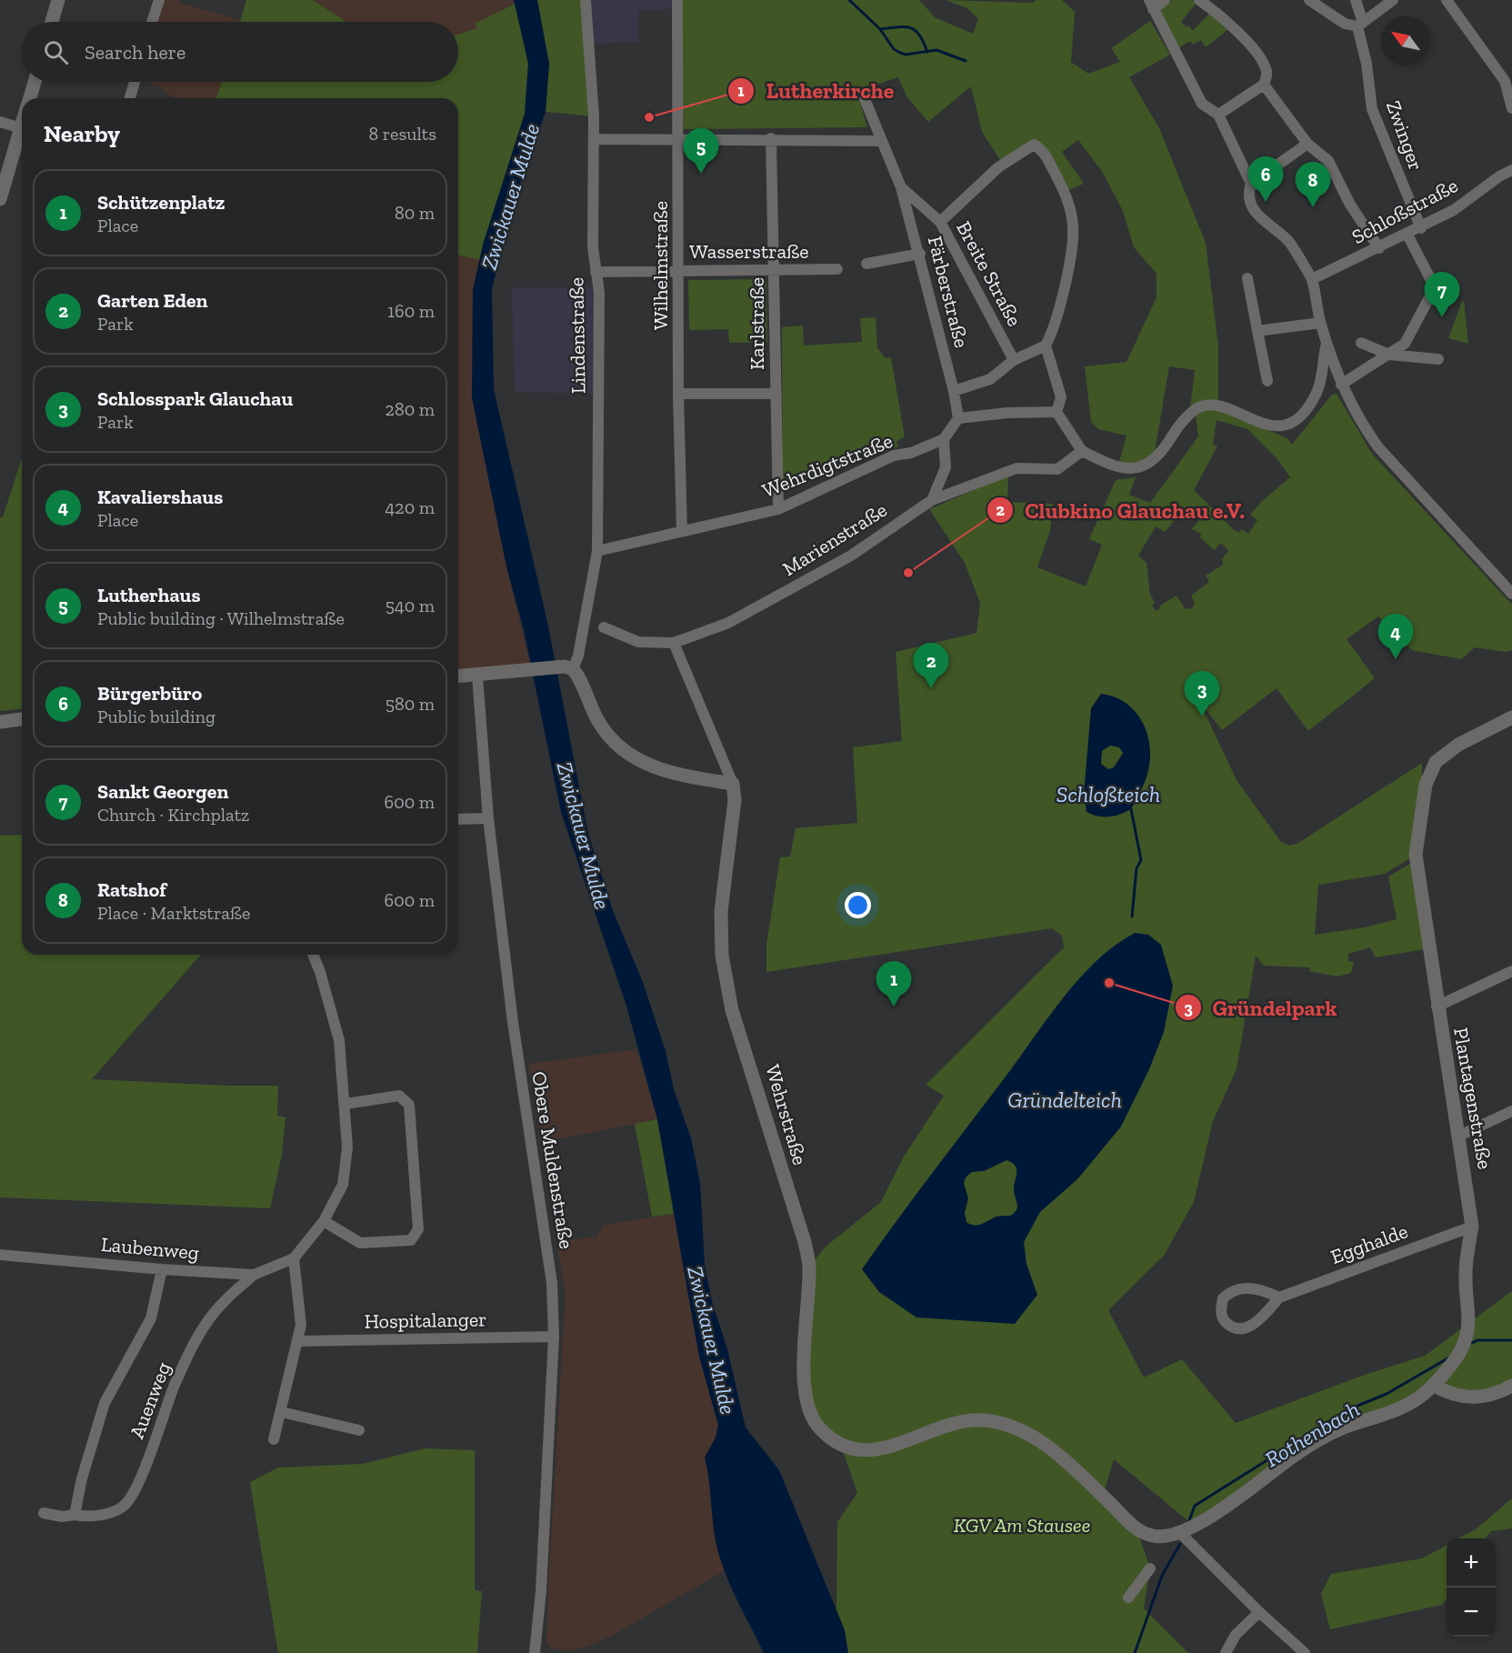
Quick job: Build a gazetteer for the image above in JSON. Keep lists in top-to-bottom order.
{
  "streets": {
    "street": [
      "Zwinger",
      "Schloßstraße",
      "Wasserstraße",
      "Wilhelmstraße",
      "Breite Straße",
      "Färberstraße",
      "Karlstraße",
      "Lindenstraße",
      "Wehrdigtstraße",
      "Marienstraße",
      "Plantagenstraße",
      "Wehrstraße",
      "Obere Muldenstraße",
      "Egghalde",
      "Laubenweg",
      "Hospitalanger",
      "Auenweg"
    ]
  },
  "crossings": [
    ["Zwinger", "Schloßstraße"],
    ["Wasserstraße", "Wilhelmstraße"],
    ["Wasserstraße", "Karlstraße"],
    ["Wasserstraße", "Lindenstraße"],
    ["Wilhelmstraße", "Wehrdigtstraße"],
    ["Breite Straße", "Färberstraße"],
    ["Karlstraße", "Wehrdigtstraße"],
    ["Lindenstraße", "Wehrdigtstraße"],
    ["Marienstraße", "Wehrstraße"],
    ["Plantagenstraße", "Wehrstraße"],
    ["Plantagenstraße", "Egghalde"],
    ["Obere Muldenstraße", "Hospitalanger"],
    ["Laubenweg", "Auenweg"]
  ],
  "water": [
    "Zwickauer Mulde",
    "Schloßteich",
    "Gründelteich",
    "Rothenbach"
  ],
  "parks": ["KGV Am Stausee"],
  "places": ["Lutherkirche", "Clubkino Glauchau e.V.", "Gründelpark"],
  "north": "top left",
  "page": {
    "search": "Search here",
    "heading": ["Nearby", "8 results"],
    "pins": [
      "5",
      "6",
      "8",
      "7",
      "4",
      "2",
      "3",
      "1"
    ],
    "list": [
      {
        "mark": "1",
        "name": "Schützenplatz",
        "note": "Place",
        "value": "80 m"
      },
      {
        "mark": "2",
        "name": "Garten Eden",
        "note": "Park",
        "value": "160 m"
      },
      {
        "mark": "3",
        "name": "Schlosspark Glauchau",
        "note": "Park",
        "value": "280 m"
      },
      {
        "mark": "4",
        "name": "Kavaliershaus",
        "note": "Place",
        "value": "420 m"
      },
      {
        "mark": "5",
        "name": "Lutherhaus",
        "note": "Public building · Wilhelmstraße",
        "value": "540 m"
      },
      {
        "mark": "6",
        "name": "Bürgerbüro",
        "note": "Public building",
        "value": "580 m"
      },
      {
        "mark": "7",
        "name": "Sankt Georgen",
        "note": "Church · Kirchplatz",
        "value": "600 m"
      },
      {
        "mark": "8",
        "name": "Ratshof",
        "note": "Place · Marktstraße",
        "value": "600 m"
      }
    ],
    "map_buttons": ["+", "−"]
  }
}
